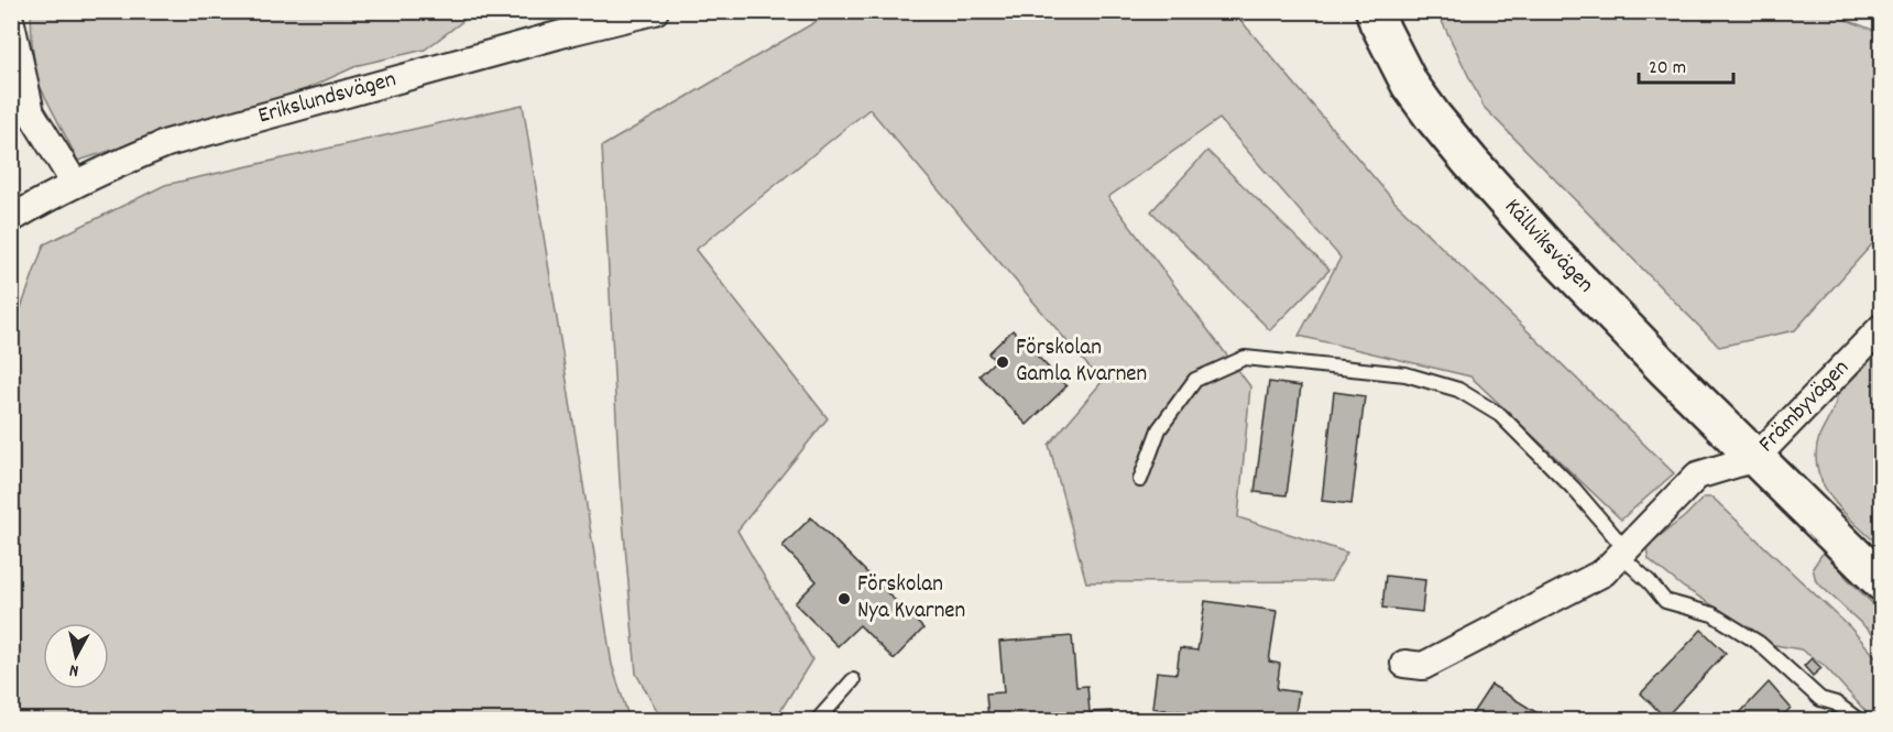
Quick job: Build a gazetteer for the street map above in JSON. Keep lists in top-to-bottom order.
{
  "streets": {
    "street": ["Erikslundsvägen", "Källviksvägen", "Främbyvägen"]
  },
  "crossings": [
    ["Källviksvägen", "Främbyvägen"]
  ],
  "places": ["Förskolan Gamla Kvarnen", "Förskolan Nya Kvarnen"],
  "scale_bar": "20 m",
  "north": "bottom"
}
